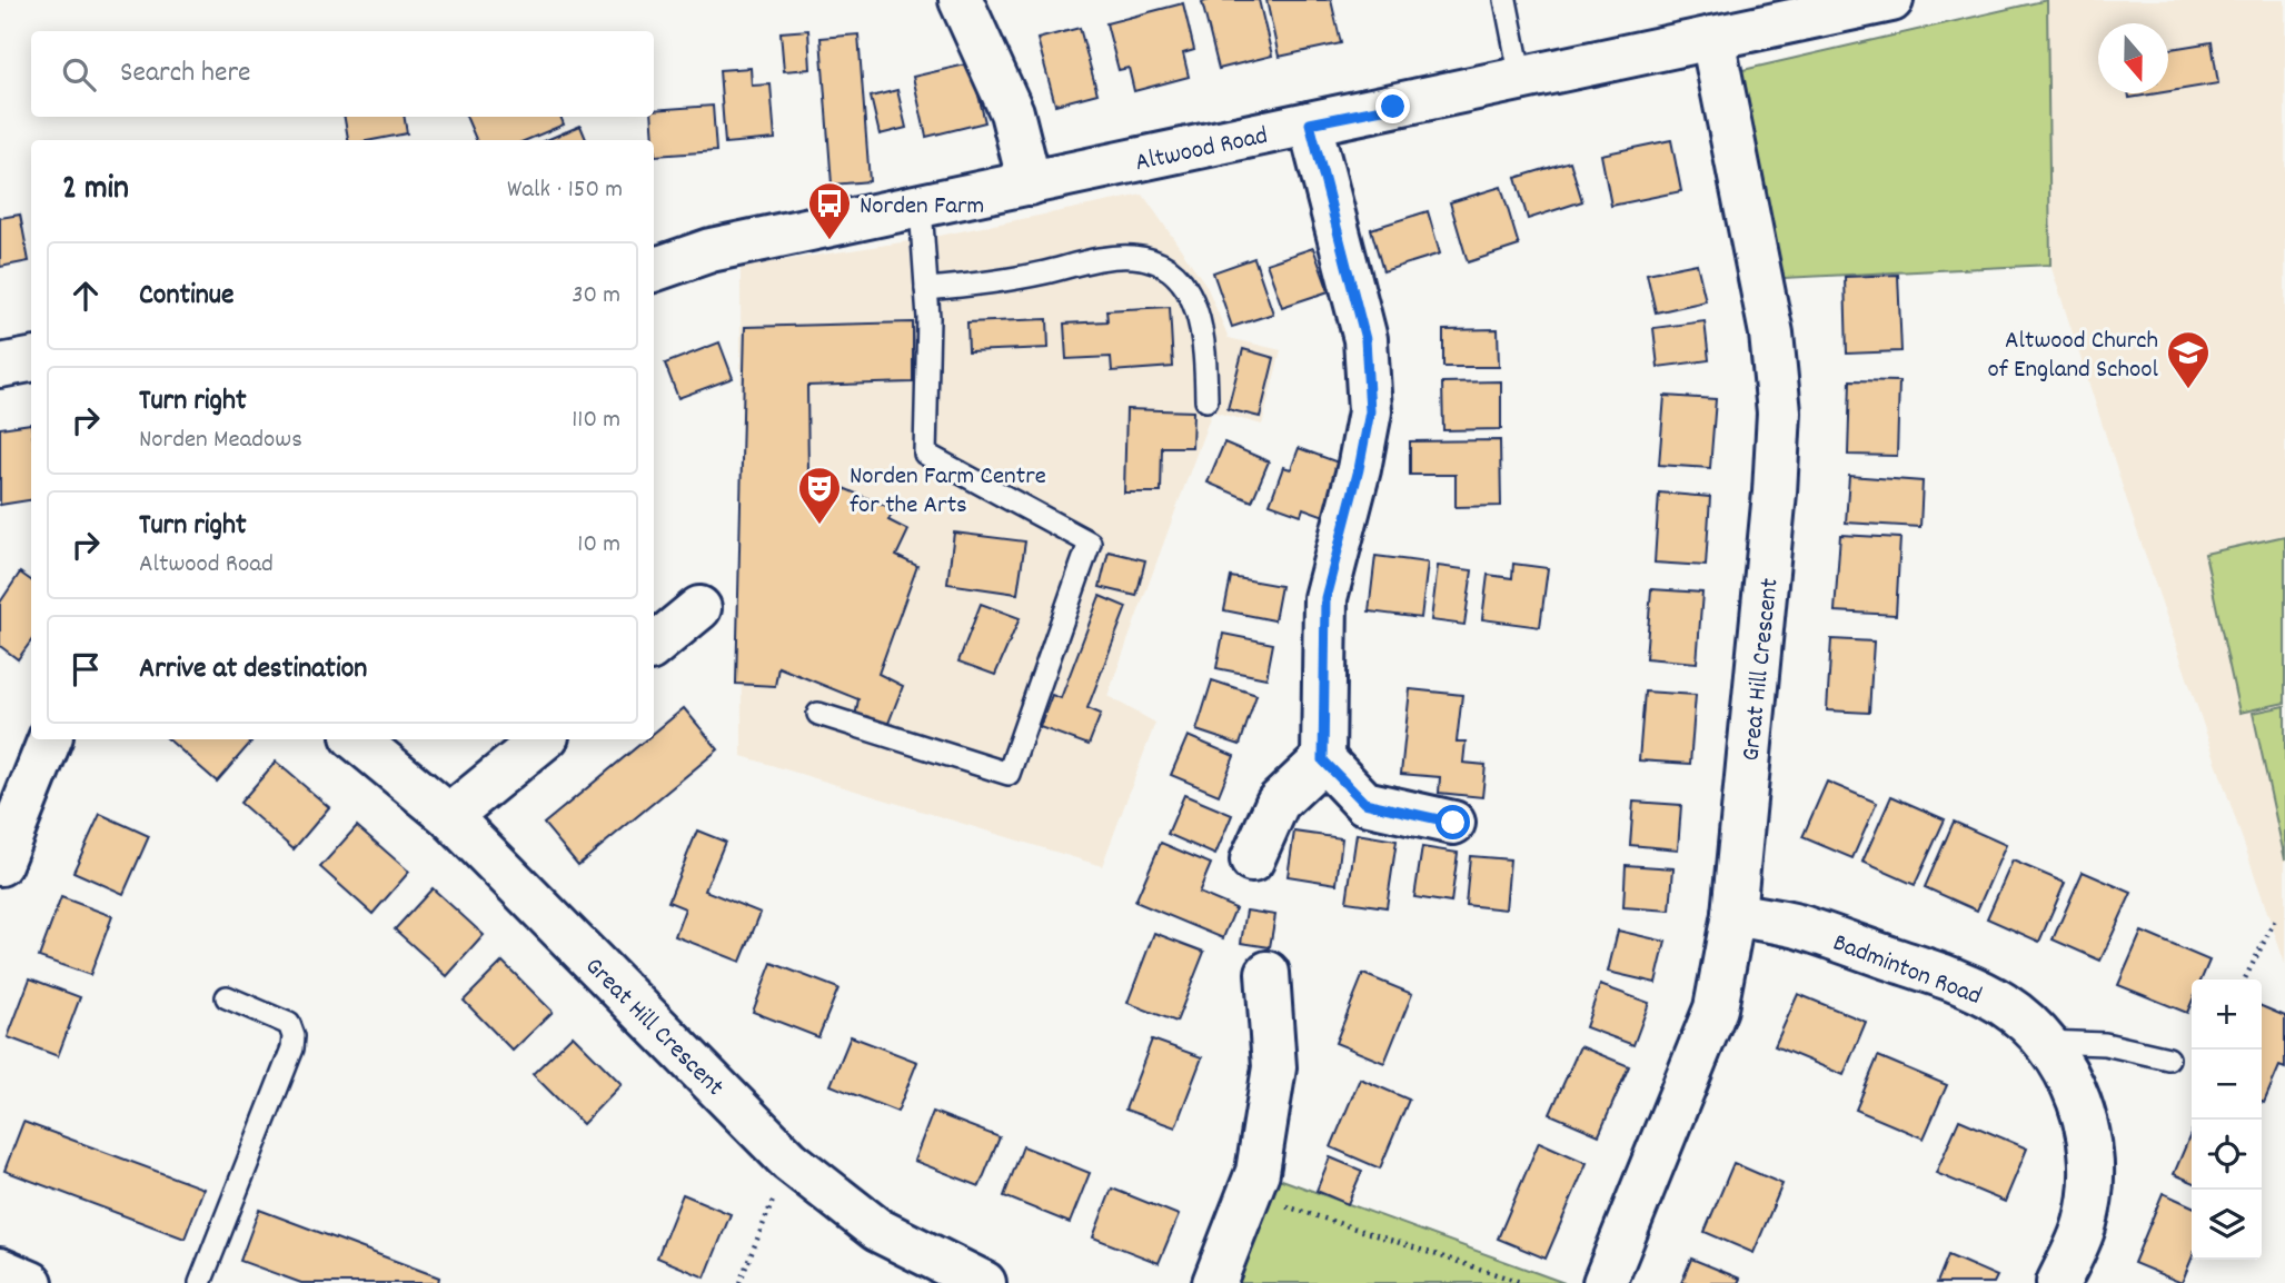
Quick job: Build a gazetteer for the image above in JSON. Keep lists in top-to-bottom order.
{
  "streets": {
    "street": ["Altwood Road", "Great Hill Crescent", "Badminton Road"]
  },
  "crossings": [
    ["Altwood Road", "Great Hill Crescent"],
    ["Great Hill Crescent", "Badminton Road"]
  ],
  "places": {
    "bus stop": ["Norden Farm"],
    "school or university": ["Altwood Church of England School"],
    "theatre": ["Norden Farm Centre for the Arts"]
  },
  "north": "bottom",
  "page": {
    "search": "Search here",
    "heading": ["2 min", "Walk · 150 m"],
    "list": [
      ["Continue", "30 m"],
      ["Turn right", "Norden Meadows", "110 m"],
      ["Turn right", "Altwood Road", "10 m"],
      "Arrive at destination"
    ],
    "map_buttons": ["+", "−"]
  }
}
